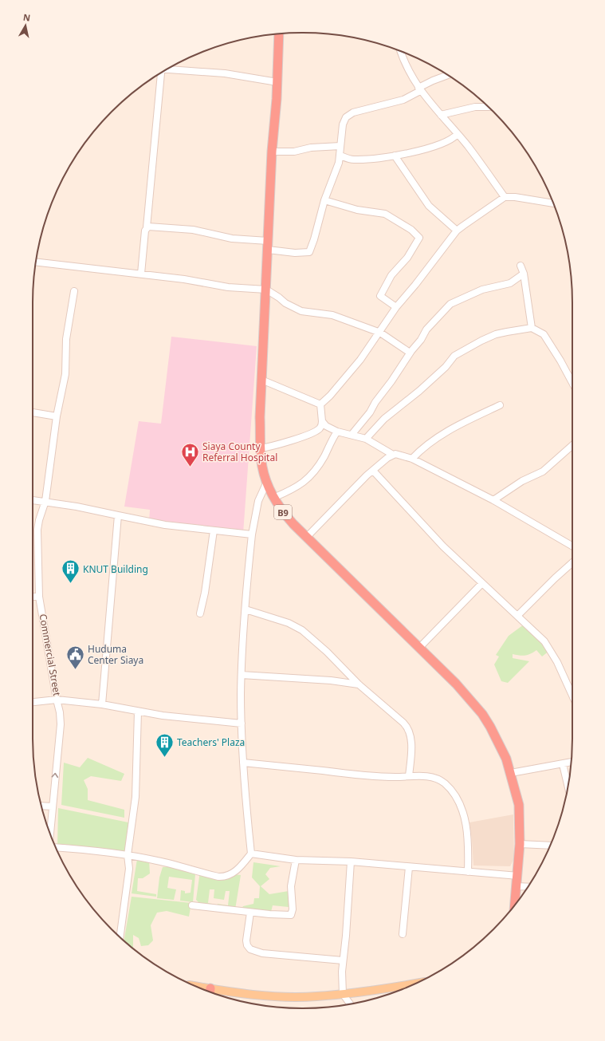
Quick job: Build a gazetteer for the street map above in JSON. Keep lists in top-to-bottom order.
{
  "streets": {
    "highway": ["B9"],
    "street": ["Commercial Street"]
  },
  "places": {
    "hospital": ["Siaya County Referral Hospital"],
    "building": ["KNUT Building", "Teachers' Plaza"],
    "public building": ["Huduma Center Siaya"]
  },
  "north": "top"
}
